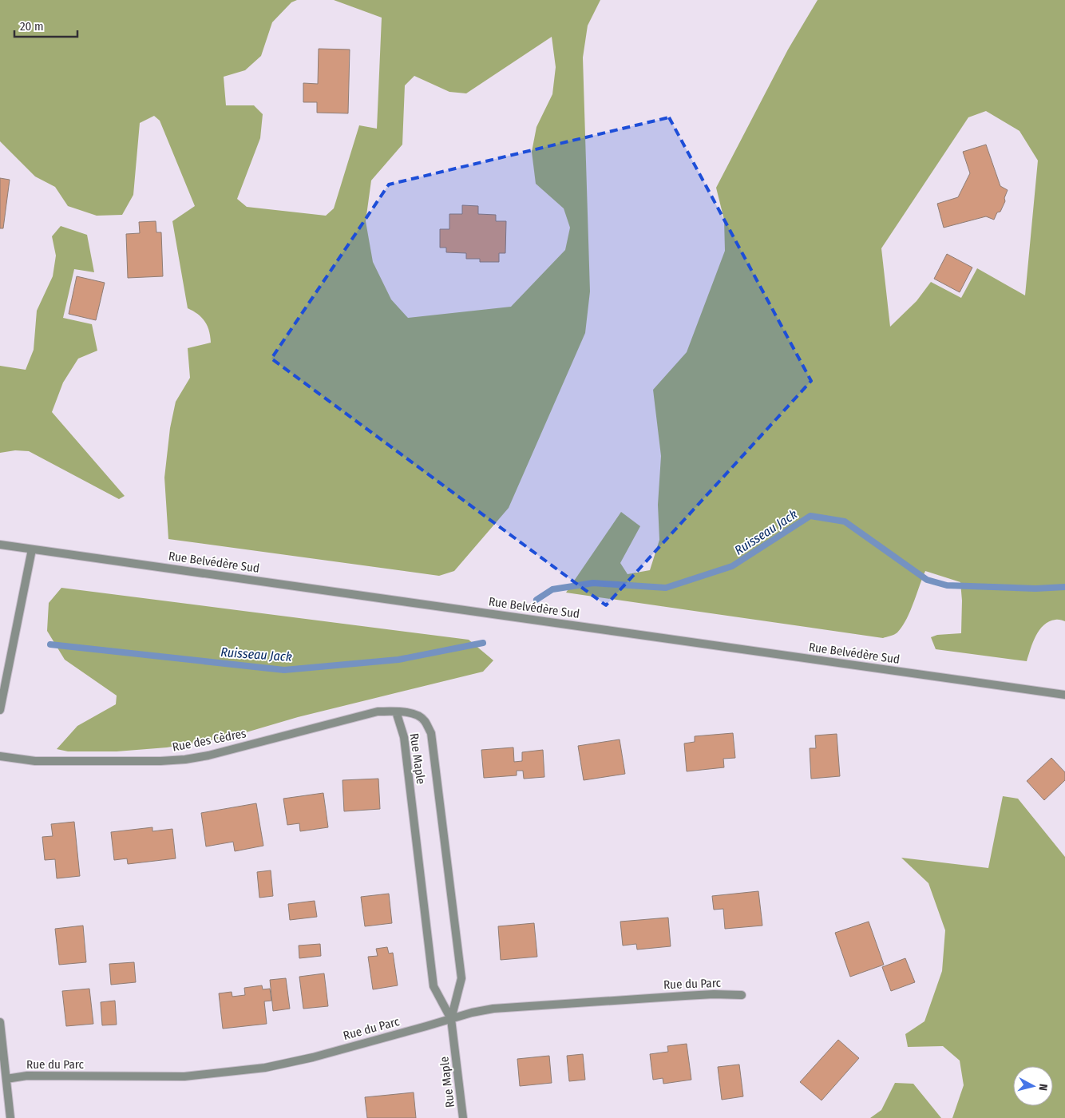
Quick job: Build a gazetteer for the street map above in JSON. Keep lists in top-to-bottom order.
{
  "streets": {
    "street": [
      "Rue Belvédère Sud",
      "Rue des Cèdres",
      "Rue Maple",
      "Rue du Parc"
    ]
  },
  "crossings": [
    ["Rue des Cèdres", "Rue Maple"],
    ["Rue Maple", "Rue du Parc"]
  ],
  "water": ["Ruisseau Jack"],
  "scale_bar": "20 m",
  "north": "right"
}
